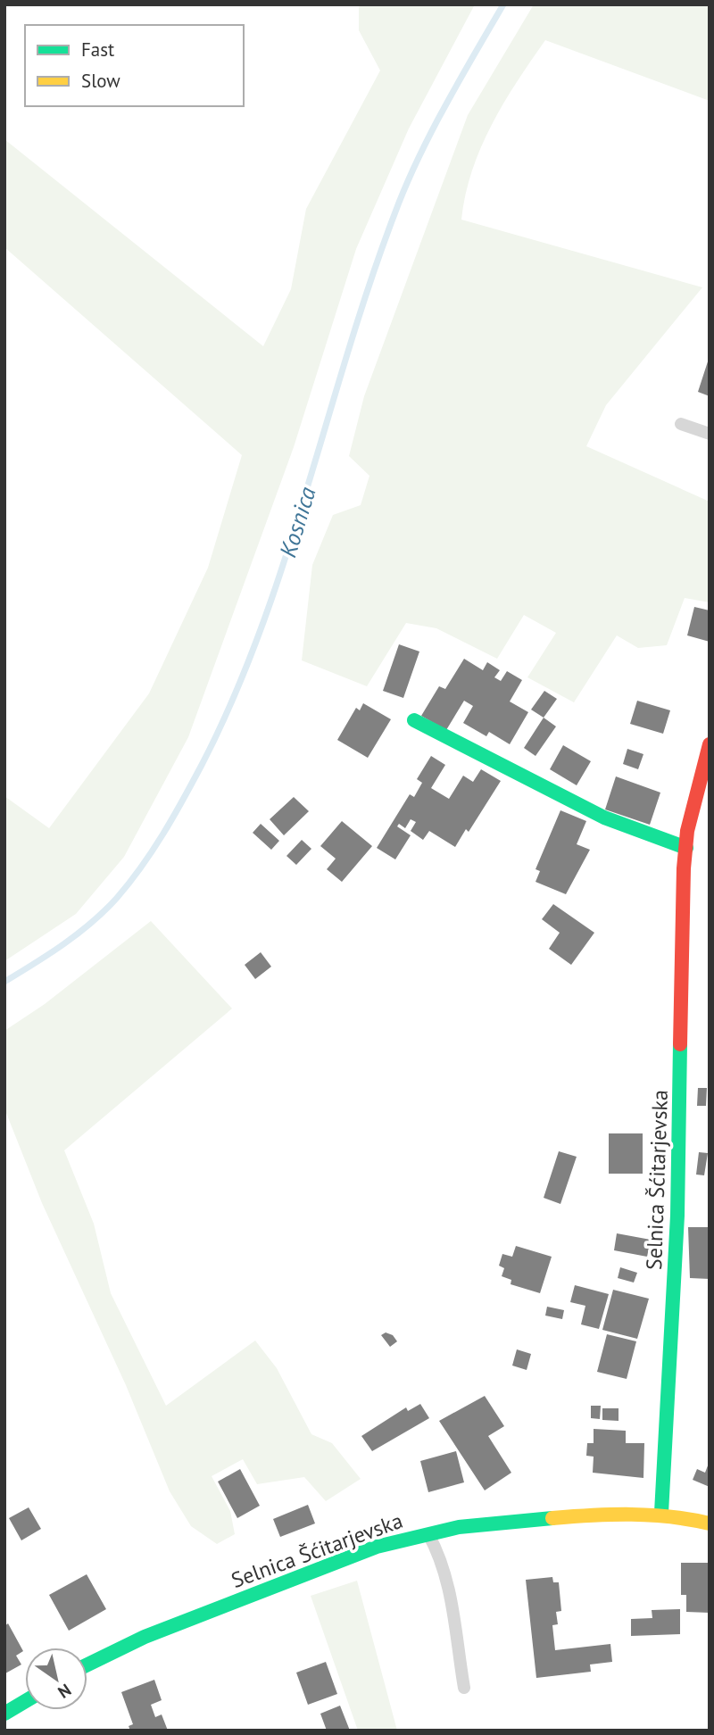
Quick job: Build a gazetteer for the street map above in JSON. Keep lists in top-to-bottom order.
{
  "streets": {
    "street": ["Selnica Šćitarjevska"]
  },
  "water": ["Kosnica"],
  "legend": ["Fast", "Slow"],
  "north": "bottom right"
}
